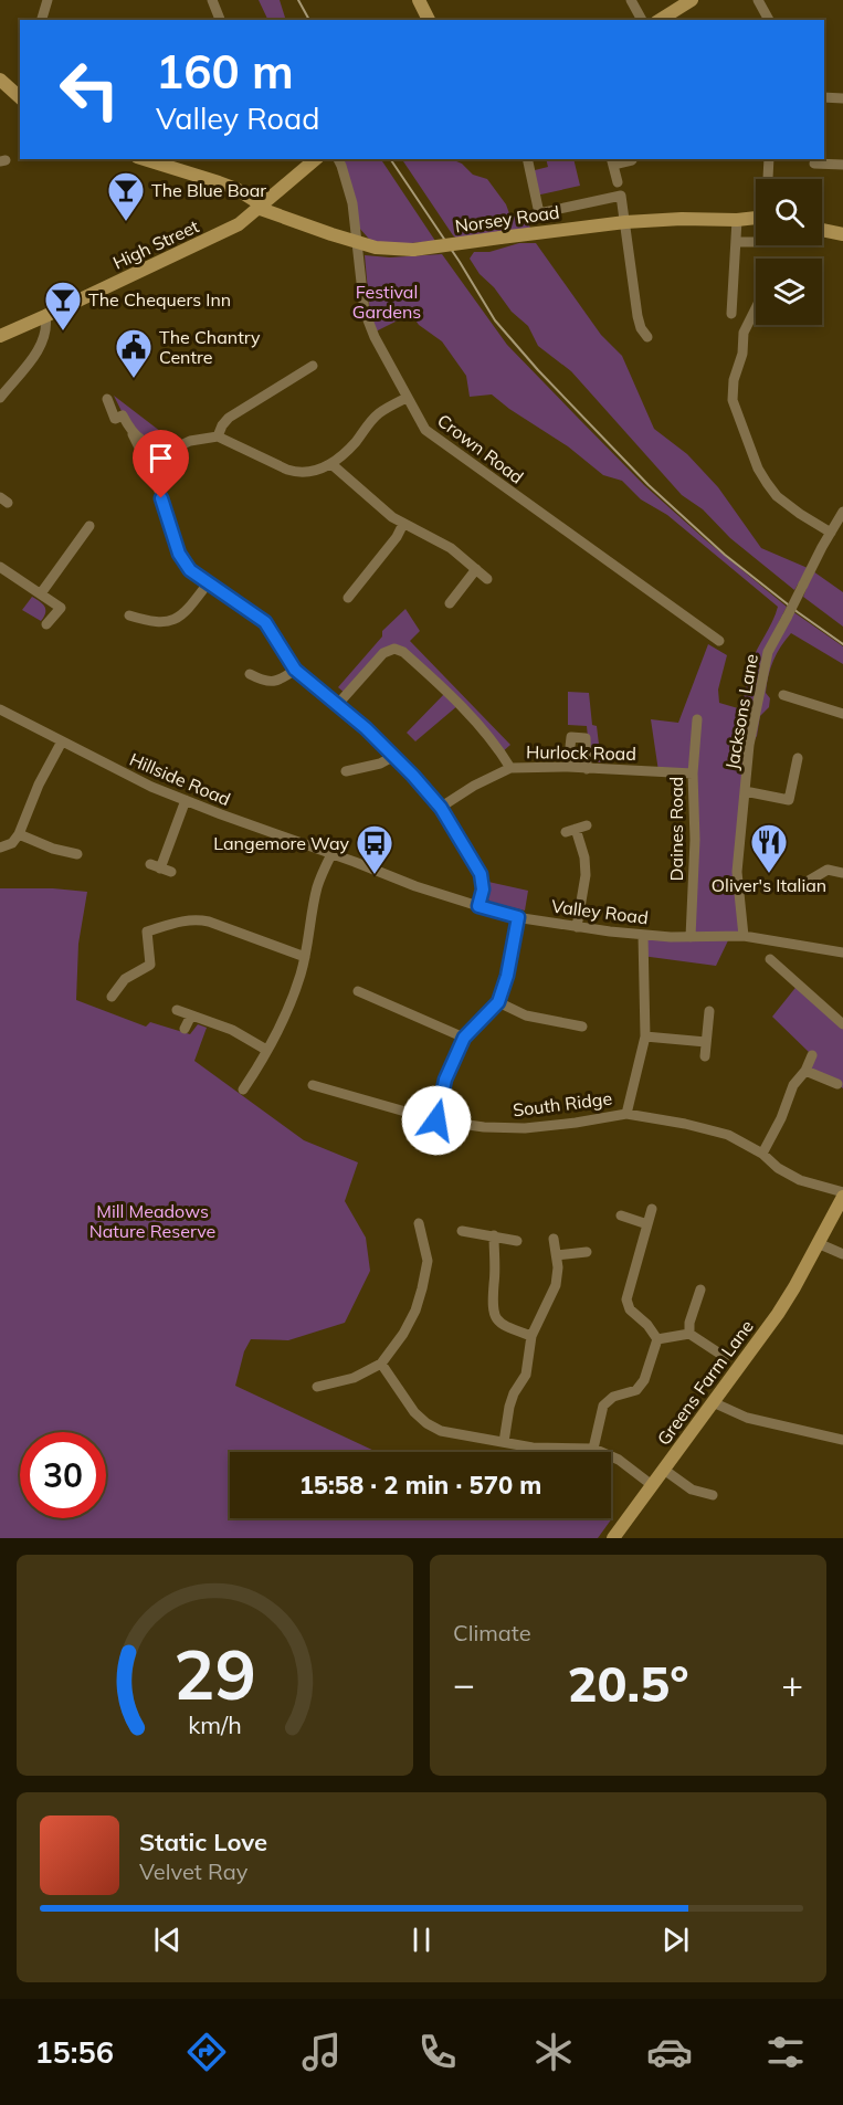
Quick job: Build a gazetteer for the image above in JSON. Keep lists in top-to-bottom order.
{
  "streets": {
    "street": [
      "Norsey Road",
      "High Street",
      "Crown Road",
      "Jacksons Lane",
      "Hurlock Road",
      "Hillside Road",
      "Daines Road",
      "Valley Road",
      "South Ridge",
      "Greens Farm Lane"
    ]
  },
  "crossings": [
    ["Norsey Road", "High Street"],
    ["Norsey Road", "Crown Road"],
    ["Jacksons Lane", "Valley Road"],
    ["Hurlock Road", "Daines Road"],
    ["Hillside Road", "Valley Road"],
    ["Daines Road", "Valley Road"],
    ["South Ridge", "Greens Farm Lane"]
  ],
  "parks": ["Festival Gardens", "Mill Meadows Nature Reserve"],
  "places": {
    "bar": ["The Blue Boar", "The Chequers Inn"],
    "public building": ["The Chantry Centre"],
    "restaurant": ["Oliver's Italian"],
    "bus stop": ["Langemore Way"]
  },
  "page": {
    "turn": ["160 m", "Valley Road"],
    "limit": "30",
    "trip": "15:58 · 2 min · 570 m",
    "tile": "Climate",
    "heat": ["−", "20.5°", "+"],
    "song": ["Static Love", "Velvet Ray"],
    "tabs": "15:56",
    "gauge": ["29", "km/h"]
  }
}
